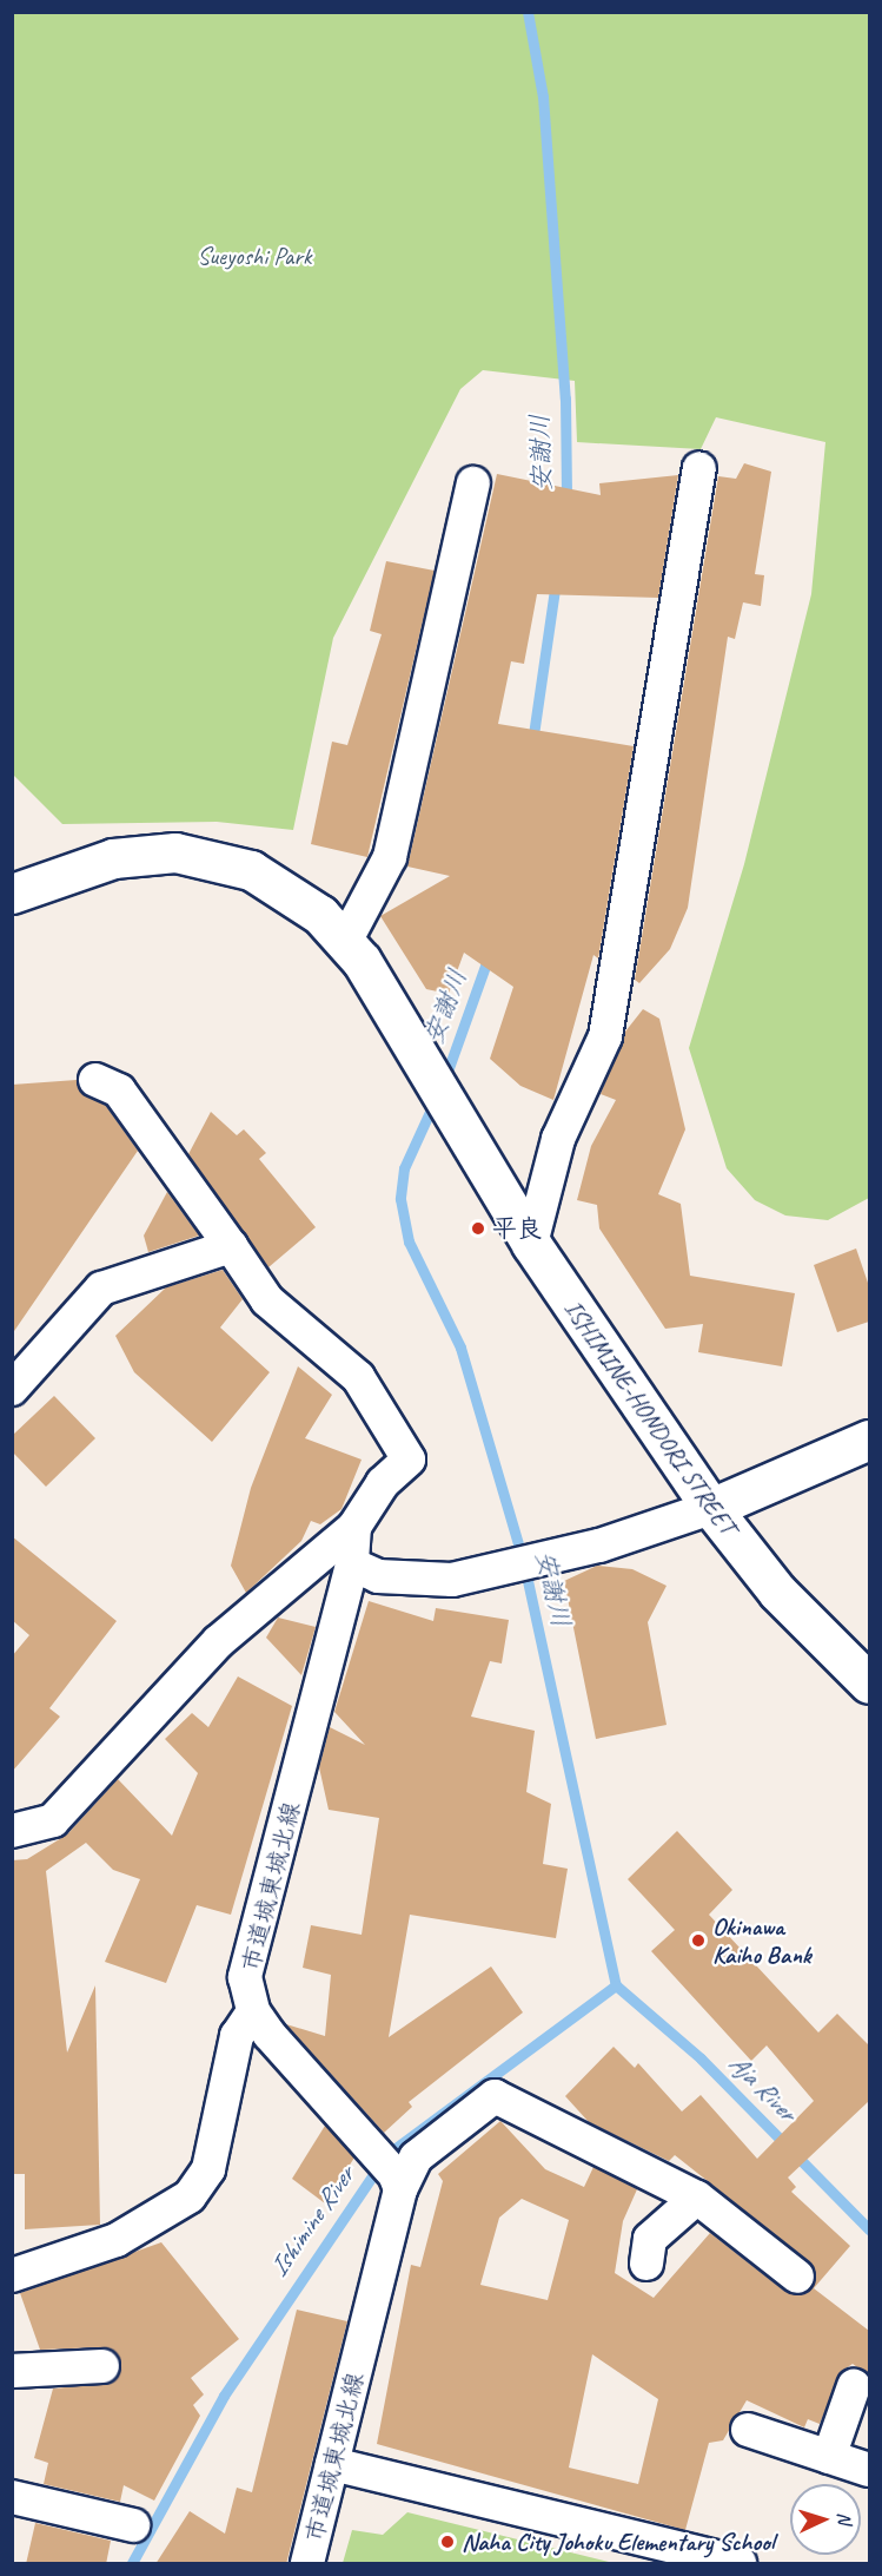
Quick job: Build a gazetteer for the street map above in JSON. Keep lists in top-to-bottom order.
{
  "streets": {
    "main road": ["ISHIMINE-HONDORI STREET"],
    "street": ["市道城東城北線"]
  },
  "water": ["安謝川", "Aja River", "Ishimine River"],
  "parks": ["Sueyoshi Park"],
  "places": ["平良", "Okinawa Kaiho Bank", "Naha City Johoku Elementary School"],
  "north": "right"
}
